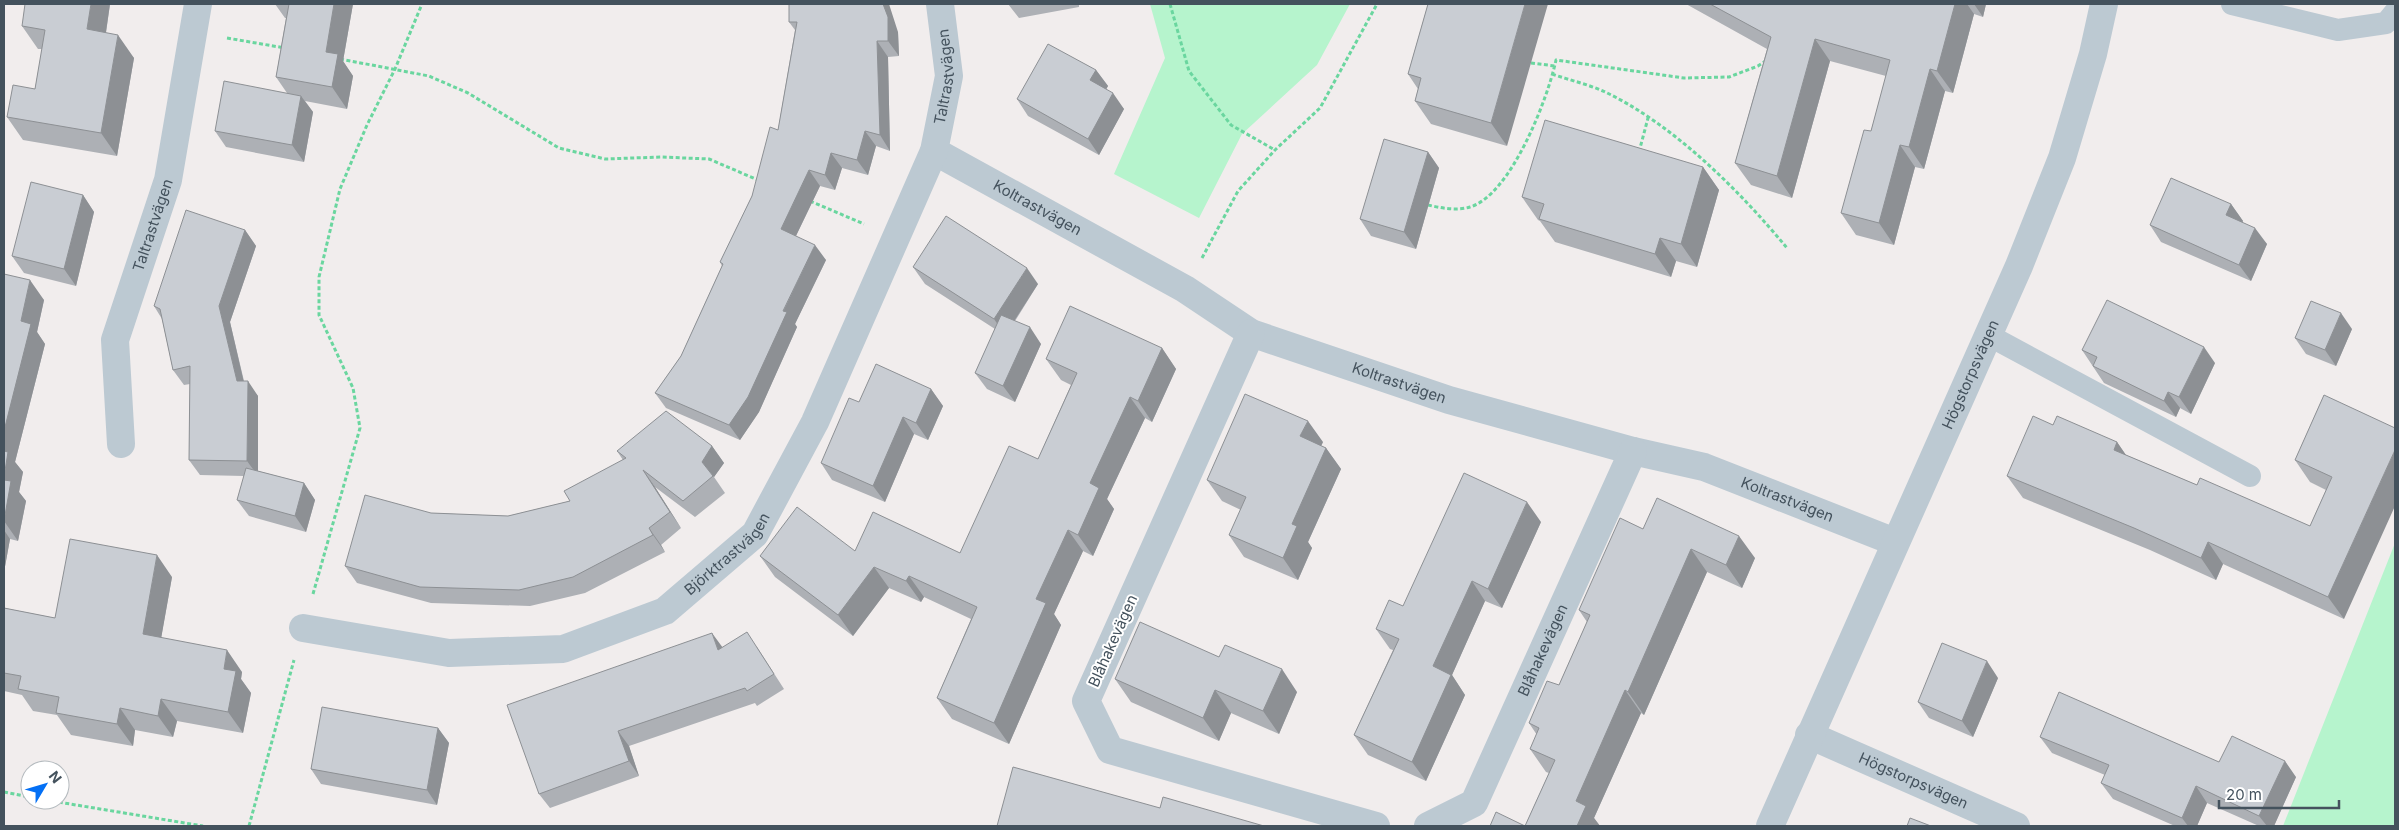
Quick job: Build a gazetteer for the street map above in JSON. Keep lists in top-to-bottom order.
{
  "streets": {
    "street": [
      "Taltrastvägen",
      "Koltrastvägen",
      "Högstorpsvägen",
      "Björktrastvägen",
      "Blåhakevägen"
    ]
  },
  "crossings": [
    ["Taltrastvägen", "Koltrastvägen"],
    ["Taltrastvägen", "Björktrastvägen"],
    ["Koltrastvägen", "Högstorpsvägen"],
    ["Koltrastvägen", "Björktrastvägen"],
    ["Koltrastvägen", "Blåhakevägen"]
  ],
  "scale_bar": "20 m",
  "north": "top right"
}
